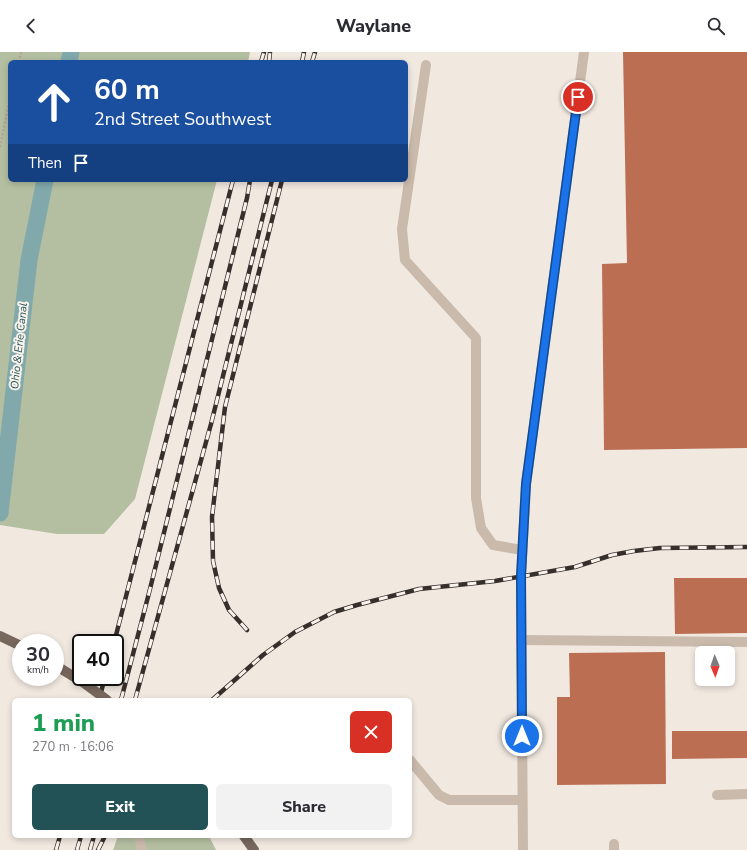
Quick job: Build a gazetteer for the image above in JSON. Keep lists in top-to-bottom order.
{
  "water": ["Ohio & Erie Canal"],
  "north": "bottom",
  "page": {
    "header": "Waylane",
    "turn": ["60 m", "2nd Street Southwest"],
    "then": "Then",
    "speed": "30 km/h",
    "limit": "40",
    "heading": ["1 min", "270 m · 16:06"],
    "buttons": ["Exit", "Share"]
  }
}
